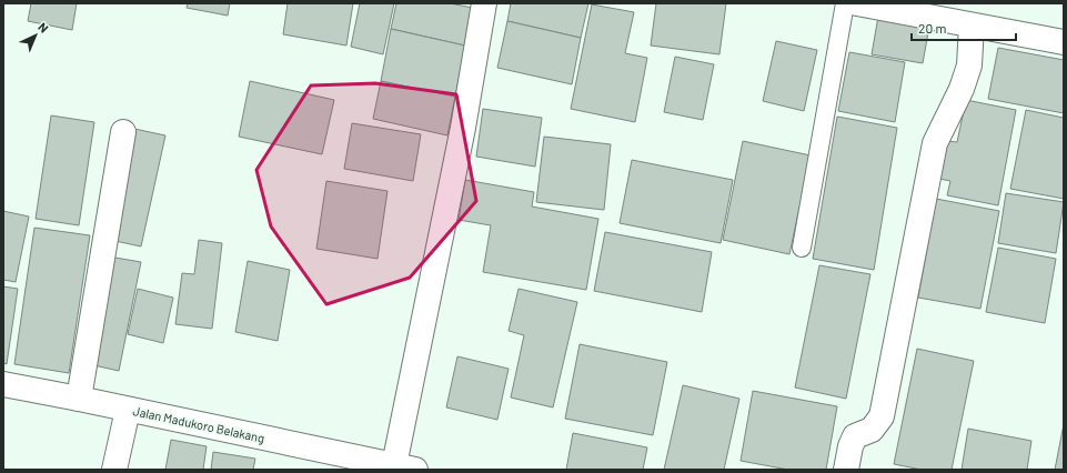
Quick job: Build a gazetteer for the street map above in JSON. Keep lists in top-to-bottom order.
{
  "streets": {
    "street": ["Jalan Madukoro Belakang"]
  },
  "scale_bar": "20 m",
  "north": "top right"
}
